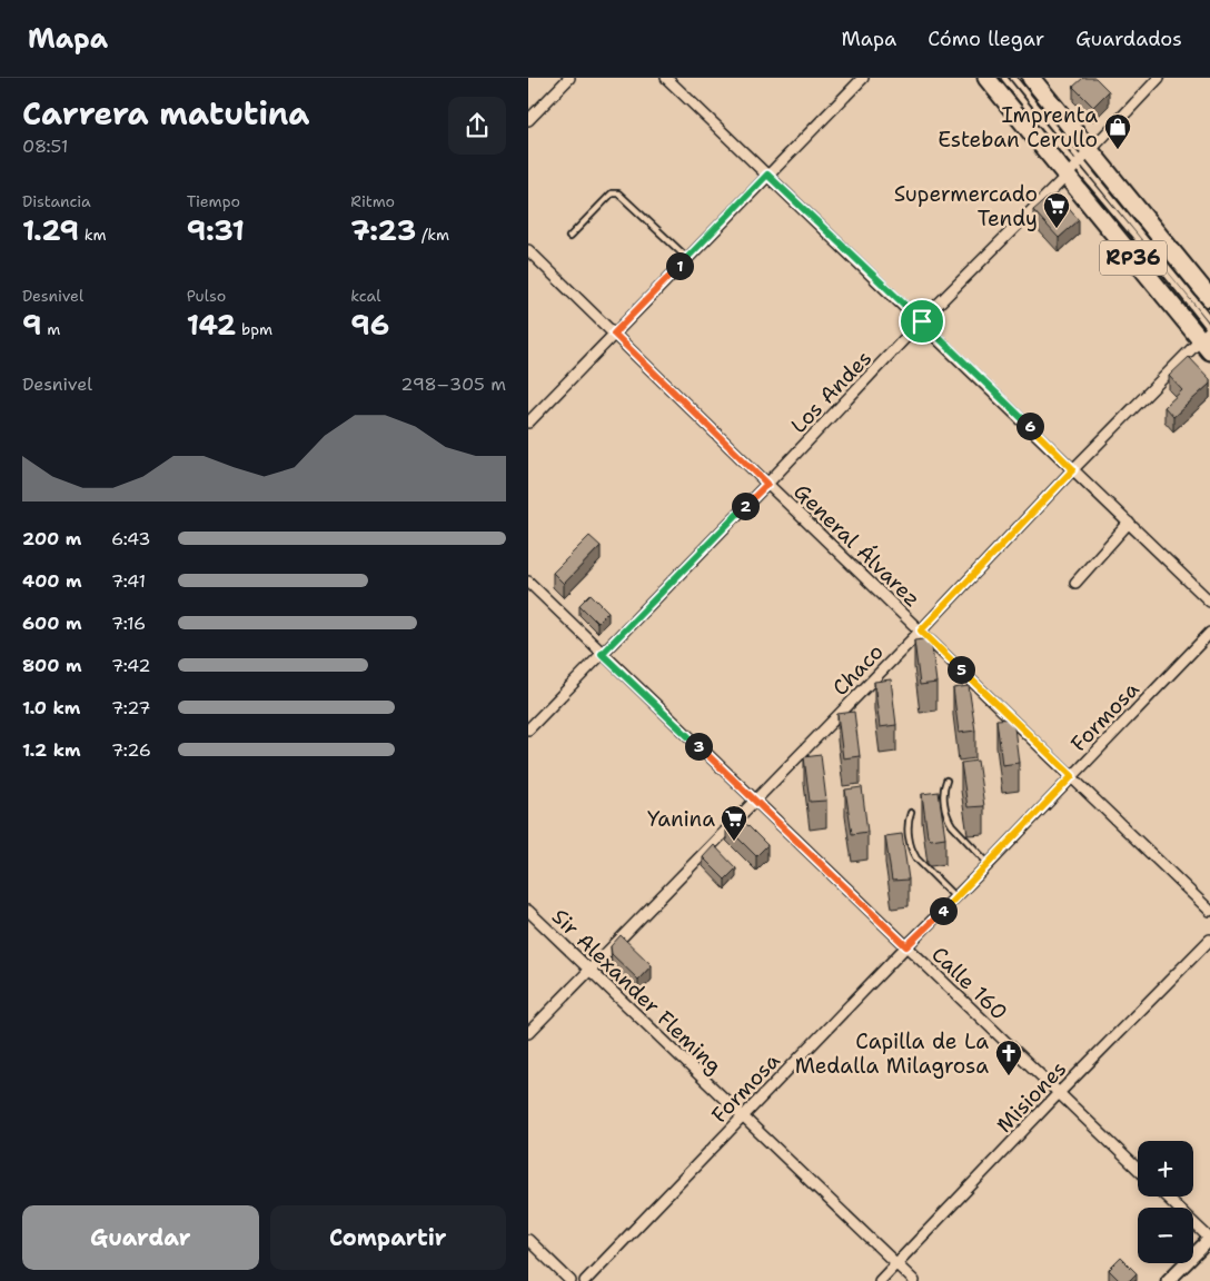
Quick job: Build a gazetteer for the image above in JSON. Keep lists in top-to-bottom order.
{
  "streets": {
    "main road": ["RP36"],
    "street": [
      "Los Andes",
      "General Álvarez",
      "Chaco",
      "Formosa",
      "Calle 160",
      "Sir Alexander Fleming",
      "Misiones"
    ]
  },
  "crossings": [
    ["RP36", "Los Andes"],
    ["RP36", "Chaco"],
    ["Los Andes", "General Álvarez"],
    ["Los Andes", "Calle 160"],
    ["General Álvarez", "Chaco"],
    ["General Álvarez", "Formosa"],
    ["Chaco", "Calle 160"],
    ["Chaco", "Sir Alexander Fleming"],
    ["Formosa", "Calle 160"],
    ["Formosa", "Sir Alexander Fleming"],
    ["Calle 160", "Misiones"],
    ["Sir Alexander Fleming", "Misiones"]
  ],
  "places": {
    "shop": ["Imprenta Esteban Cerullo"],
    "supermarket": ["Supermercado Tendy", "Yanina"],
    "church": ["Capilla de La Medalla Milagrosa"]
  },
  "page": {
    "header": "Mapa",
    "nav": ["Mapa", "Cómo llegar", "Guardados"],
    "heading": ["Carrera matutina", "08:51"],
    "stats": [
      ["Distancia", "1.29 km"],
      ["Tiempo", "9:31"],
      ["Ritmo", "7:23 /km"],
      ["Desnivel", "9 m"],
      ["Pulso", "142 bpm"],
      ["kcal", "96"]
    ],
    "pins": [
      "1",
      "6",
      "2",
      "5",
      "3",
      "4"
    ],
    "chart": ["Desnivel", "298–305 m"],
    "list": [
      {
        "name": "200 m",
        "note": "6:43"
      },
      {
        "name": "400 m",
        "note": "7:41"
      },
      {
        "name": "600 m",
        "note": "7:16"
      },
      {
        "name": "800 m",
        "note": "7:42"
      },
      {
        "name": "1.0 km",
        "note": "7:27"
      },
      {
        "name": "1.2 km",
        "note": "7:26"
      }
    ],
    "map_buttons": ["+", "−"],
    "buttons": ["Guardar", "Compartir"]
  }
}
